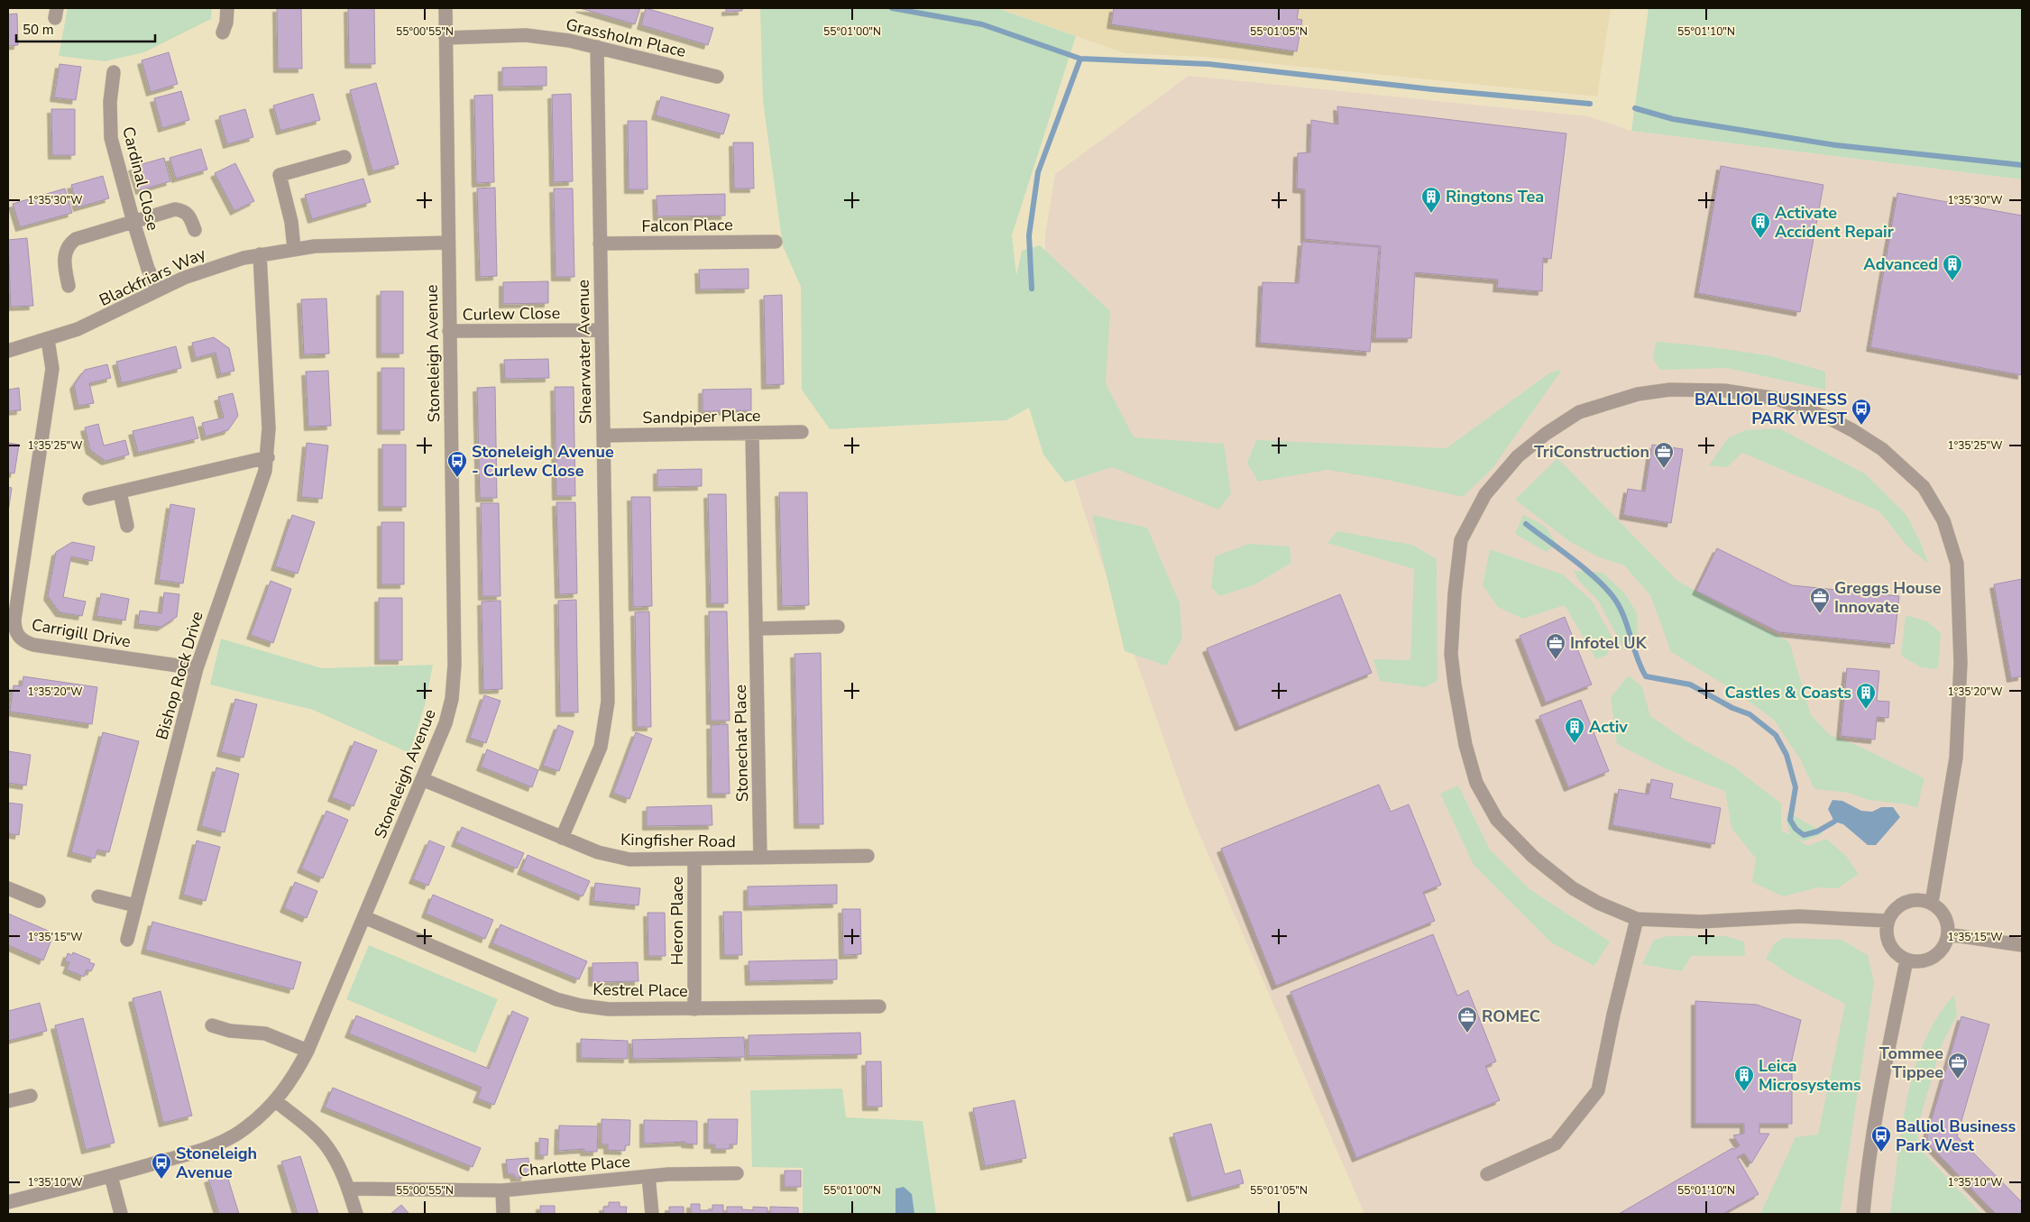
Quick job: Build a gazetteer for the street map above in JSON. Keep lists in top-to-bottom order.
{
  "streets": {
    "street": [
      "Grassholm Place",
      "Cardinal Close",
      "Falcon Place",
      "Blackfriars Way",
      "Curlew Close",
      "Shearwater Avenue",
      "Stoneleigh Avenue",
      "Sandpiper Place",
      "Carrigill Drive",
      "Bishop Rock Drive",
      "Stonechat Place",
      "Kingfisher Road",
      "Heron Place",
      "Kestrel Place",
      "Charlotte Place"
    ]
  },
  "crossings": [
    ["Grassholm Place", "Shearwater Avenue"],
    ["Grassholm Place", "Stoneleigh Avenue"],
    ["Cardinal Close", "Blackfriars Way"],
    ["Falcon Place", "Shearwater Avenue"],
    ["Blackfriars Way", "Stoneleigh Avenue"],
    ["Blackfriars Way", "Carrigill Drive"],
    ["Blackfriars Way", "Bishop Rock Drive"],
    ["Curlew Close", "Shearwater Avenue"],
    ["Curlew Close", "Stoneleigh Avenue"],
    ["Shearwater Avenue", "Sandpiper Place"],
    ["Shearwater Avenue", "Kingfisher Road"],
    ["Stoneleigh Avenue", "Kingfisher Road"],
    ["Stoneleigh Avenue", "Kestrel Place"],
    ["Sandpiper Place", "Stonechat Place"],
    ["Carrigill Drive", "Bishop Rock Drive"],
    ["Stonechat Place", "Kingfisher Road"],
    ["Kingfisher Road", "Heron Place"],
    ["Heron Place", "Kestrel Place"]
  ],
  "places": {
    "building": [
      "Ringtons Tea",
      "Activate Accident Repair",
      "Advanced",
      "Castles & Coasts",
      "Activ",
      "Leica Microsystems"
    ],
    "bus stop": [
      "BALLIOL BUSINESS PARK WEST",
      "Stoneleigh Avenue - Curlew Close",
      "Balliol Business Park West",
      "Stoneleigh Avenue"
    ],
    "office": [
      "TriConstruction",
      "Greggs House Innovate",
      "Infotel UK",
      "ROMEC",
      "Tommee Tippee"
    ]
  },
  "scale_bar": "50 m",
  "coordinates": [
    "55°00'55\"N",
    "55°01'00\"N",
    "55°01'05\"N",
    "55°01'10\"N",
    "1°35'30\"W",
    "1°35'25\"W",
    "1°35'20\"W",
    "1°35'15\"W",
    "1°35'10\"W"
  ]
}
